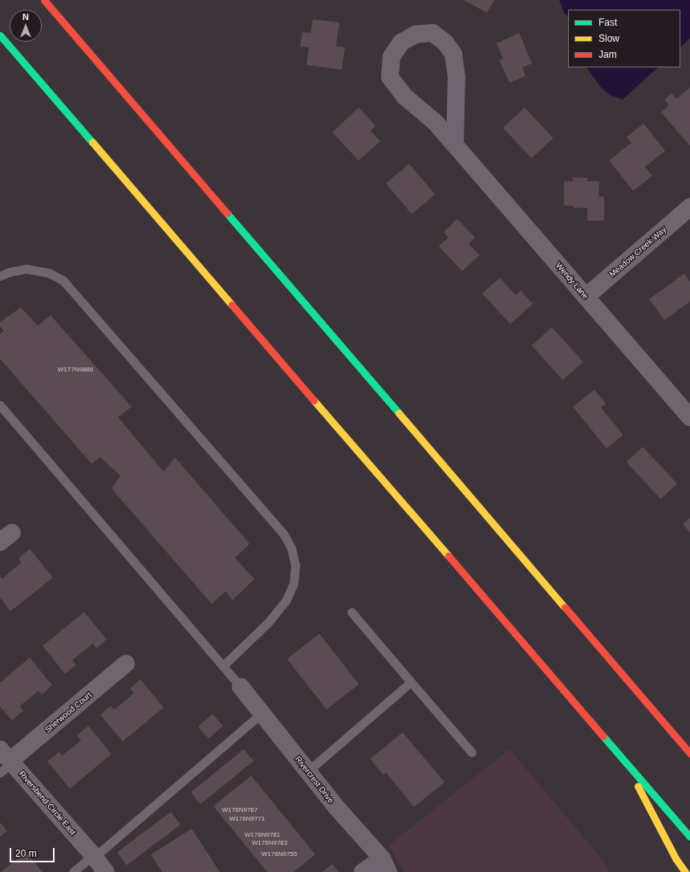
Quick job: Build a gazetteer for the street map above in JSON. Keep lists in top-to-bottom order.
{
  "streets": {
    "street": [
      "Meadow Creek Way",
      "Wendy Lane",
      "Sherwood Court",
      "Rivercrest Drive",
      "Riversbend Circle East"
    ]
  },
  "crossings": [
    ["Meadow Creek Way", "Wendy Lane"],
    ["Sherwood Court", "Riversbend Circle East"]
  ],
  "house_numbers": [
    "W177N9886",
    "W176N9767",
    "W176N9771",
    "W176N9781",
    "W176N9763",
    "W176N9755"
  ],
  "legend": ["Fast", "Slow", "Jam"],
  "scale_bar": "20 m",
  "north": "top"
}
